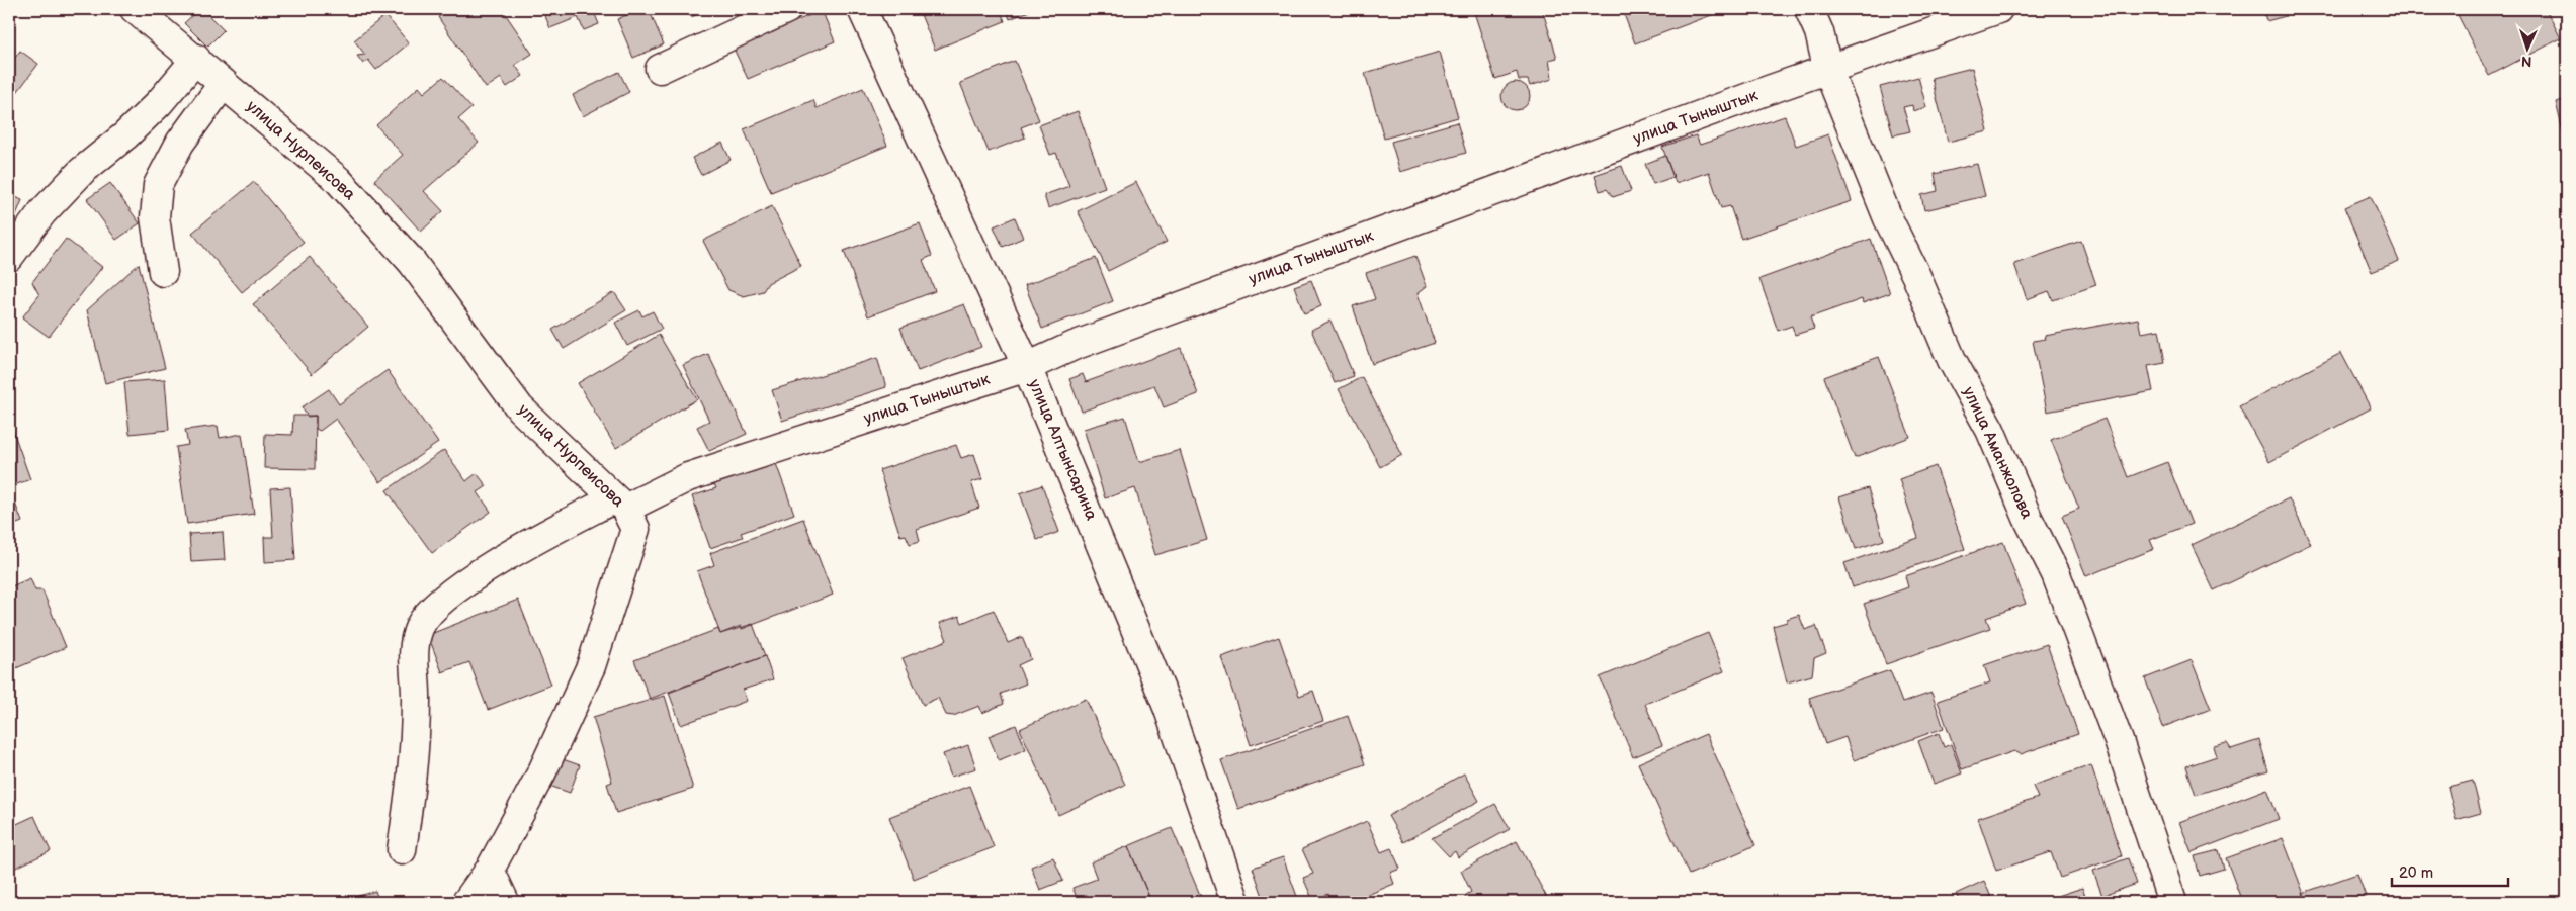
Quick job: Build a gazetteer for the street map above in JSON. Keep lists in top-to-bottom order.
{
  "streets": {
    "street": [
      "улица Тыныштык",
      "улица Нурпеисова",
      "улица Алтынсарина",
      "улица Аманжолова"
    ]
  },
  "crossings": [
    ["улица Тыныштык", "улица Нурпеисова"],
    ["улица Тыныштык", "улица Алтынсарина"],
    ["улица Тыныштык", "улица Аманжолова"]
  ],
  "scale_bar": "20 m",
  "north": "bottom"
}
